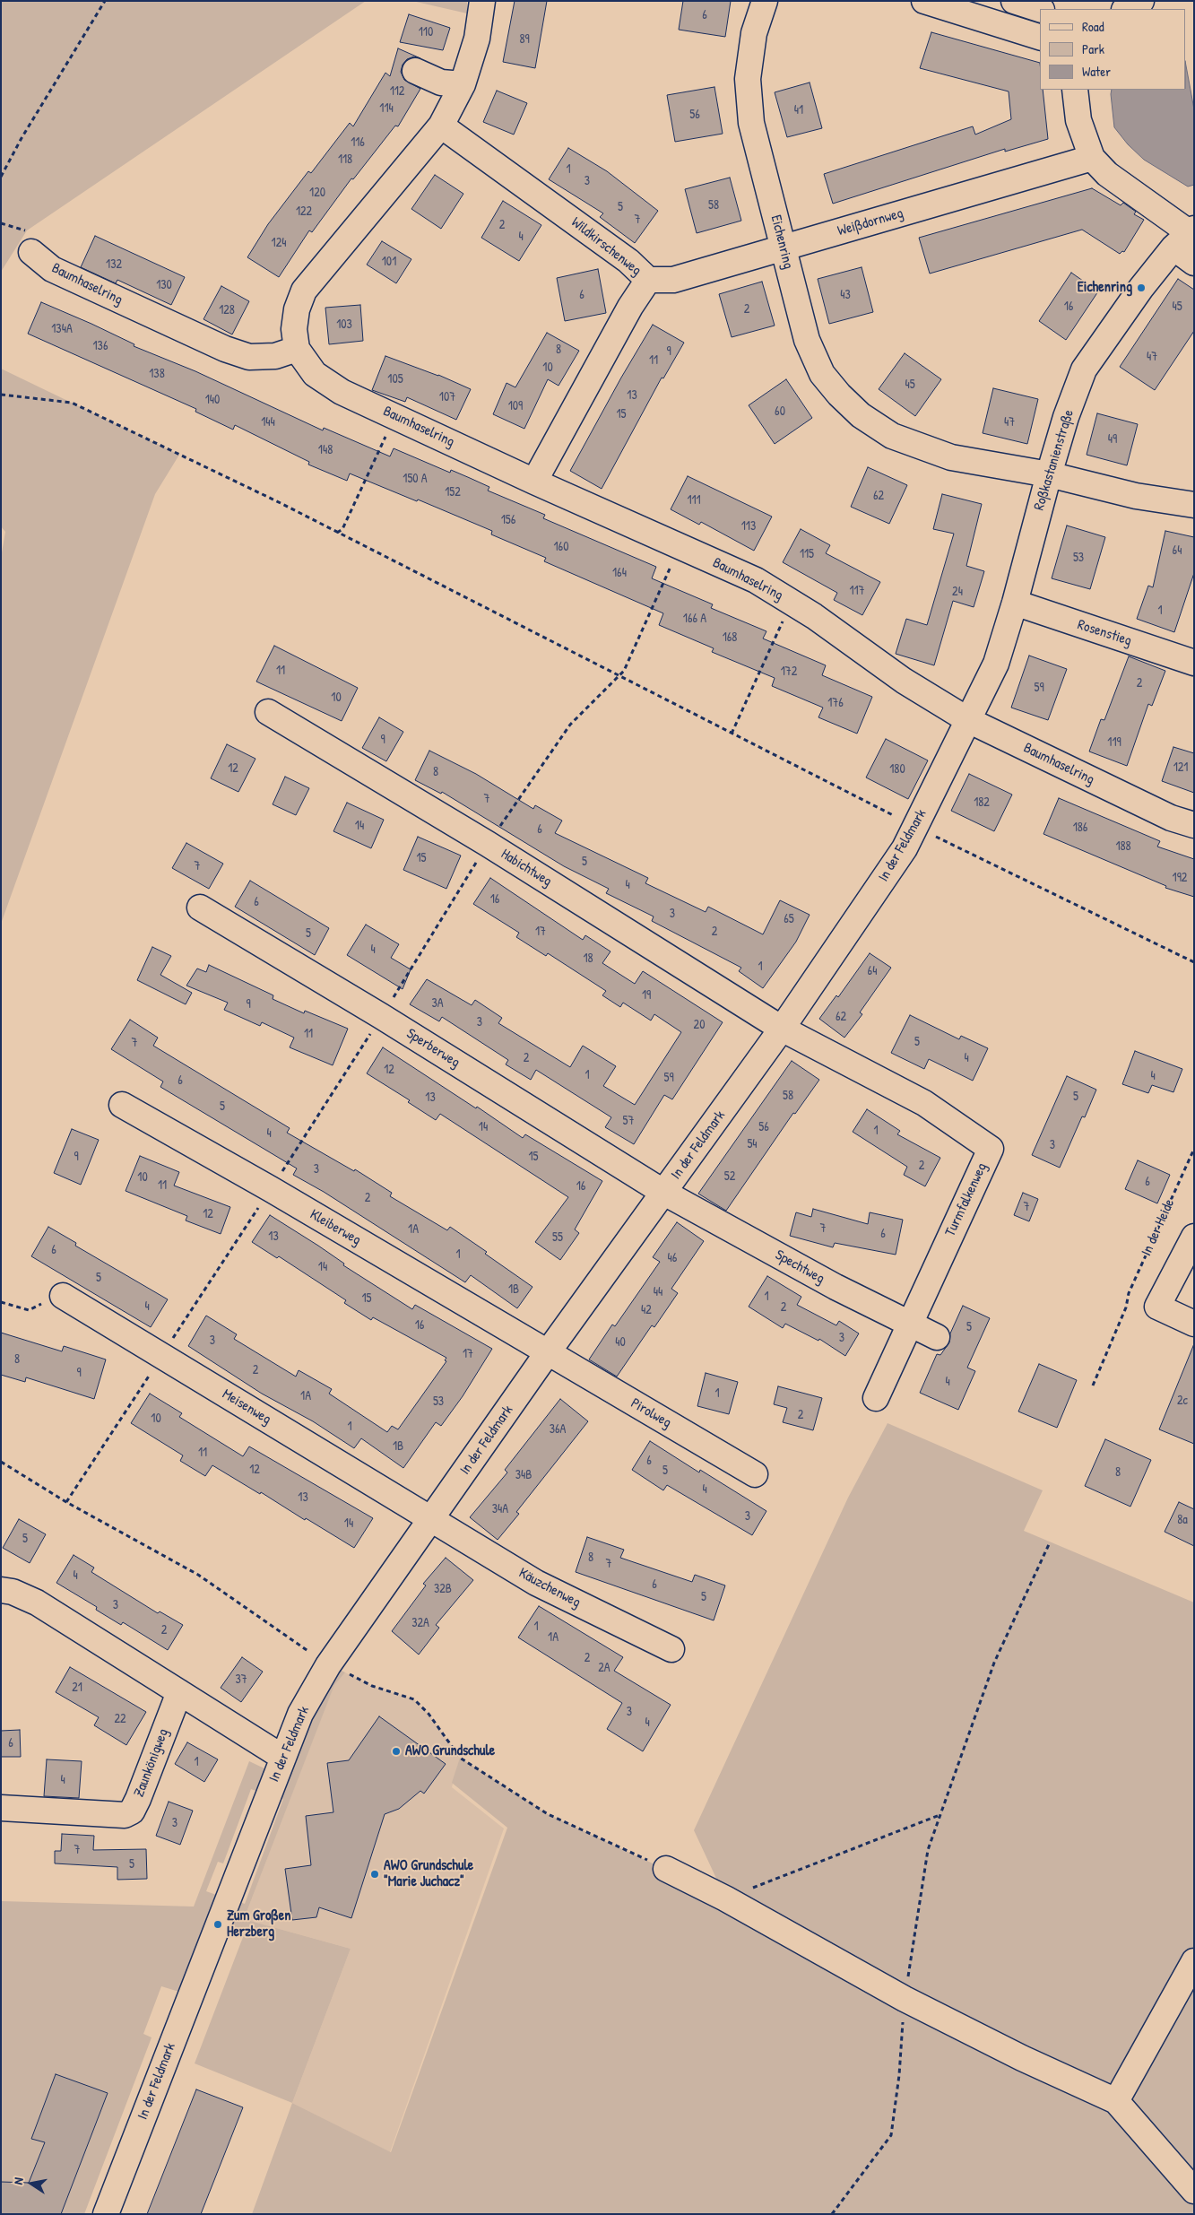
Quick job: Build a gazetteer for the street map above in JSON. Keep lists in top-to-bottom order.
{
  "streets": {
    "street": [
      "Weißdornweg",
      "Eichenring",
      "Wildkirschenweg",
      "Baumhaselring",
      "Roßkastanienstraße",
      "Rosenstieg",
      "In der Feldmark",
      "Habichtweg",
      "Sperberweg",
      "Turmfalkenweg",
      "Kleiberweg",
      "Spechtweg",
      "Meisenweg",
      "Pirolweg",
      "Käuzchenweg",
      "Zaunkönigweg"
    ],
    "path": ["In der Heide"]
  },
  "crossings": [
    ["Weißdornweg", "Eichenring"],
    ["Weißdornweg", "Wildkirschenweg"],
    ["Eichenring", "Roßkastanienstraße"],
    ["Wildkirschenweg", "Baumhaselring"],
    ["Baumhaselring", "Roßkastanienstraße"],
    ["Baumhaselring", "In der Feldmark"],
    ["Roßkastanienstraße", "Rosenstieg"],
    ["Roßkastanienstraße", "In der Feldmark"],
    ["In der Feldmark", "Habichtweg"],
    ["In der Feldmark", "Sperberweg"],
    ["In der Feldmark", "Turmfalkenweg"],
    ["In der Feldmark", "Kleiberweg"],
    ["In der Feldmark", "Spechtweg"],
    ["In der Feldmark", "Meisenweg"],
    ["In der Feldmark", "Pirolweg"],
    ["In der Feldmark", "Käuzchenweg"],
    ["Habichtweg", "Turmfalkenweg"],
    ["Sperberweg", "Spechtweg"],
    ["Turmfalkenweg", "Spechtweg"],
    ["Kleiberweg", "Pirolweg"],
    ["Meisenweg", "Käuzchenweg"]
  ],
  "places": [
    "Eichenring",
    "AWO Grundschule",
    "AWO Grundschule \"Marie Juchacz\"",
    "Zum Großen Herzberg"
  ],
  "house_numbers": [
    "6",
    "110",
    "89",
    "112",
    "114",
    "41",
    "56",
    "116",
    "118",
    "1",
    "3",
    "120",
    "58",
    "5",
    "122",
    "7",
    "2",
    "4",
    "124",
    "101",
    "132",
    "130",
    "6",
    "43",
    "16",
    "45",
    "2",
    "128",
    "103",
    "134A",
    "136",
    "8",
    "9",
    "47",
    "11",
    "10",
    "138",
    "105",
    "45",
    "13",
    "107",
    "140",
    "109",
    "60",
    "15",
    "144",
    "47",
    "49",
    "148",
    "150 A",
    "152",
    "62",
    "111",
    "156",
    "113",
    "160",
    "64",
    "115",
    "53",
    "164",
    "117",
    "24",
    "1",
    "166 A",
    "168",
    "11",
    "172",
    "2",
    "59",
    "10",
    "176",
    "9",
    "119",
    "121",
    "12",
    "180",
    "8",
    "7",
    "182",
    "14",
    "186",
    "6",
    "188",
    "15",
    "5",
    "7",
    "192",
    "4",
    "16",
    "6",
    "3",
    "65",
    "17",
    "2",
    "5",
    "4",
    "18",
    "1",
    "64",
    "19",
    "3A",
    "9",
    "62",
    "3",
    "20",
    "11",
    "5",
    "7",
    "2",
    "4",
    "12",
    "1",
    "4",
    "59",
    "6",
    "58",
    "5",
    "13",
    "5",
    "57",
    "14",
    "56",
    "1",
    "4",
    "54",
    "3",
    "9",
    "15",
    "2",
    "3",
    "52",
    "10",
    "6",
    "11",
    "16",
    "2",
    "7",
    "12",
    "7",
    "1A",
    "6",
    "13",
    "55",
    "6",
    "1",
    "46",
    "14",
    "5",
    "1B",
    "44",
    "1",
    "15",
    "4",
    "2",
    "42",
    "16",
    "5",
    "3",
    "3",
    "40",
    "17",
    "8",
    "2",
    "9",
    "4",
    "1",
    "1A",
    "2c",
    "53",
    "2",
    "10",
    "1",
    "36A",
    "1B",
    "11",
    "6",
    "12",
    "5",
    "8",
    "34B",
    "4",
    "13",
    "34A",
    "3",
    "8a",
    "14",
    "5",
    "8",
    "7",
    "4",
    "6",
    "32B",
    "5",
    "3",
    "32A",
    "1",
    "2",
    "1A",
    "2",
    "2A",
    "37",
    "21",
    "3",
    "22",
    "4",
    "6",
    "1",
    "4",
    "3",
    "7",
    "5"
  ],
  "legend": ["Road", "Park", "Water"],
  "north": "left"
}
